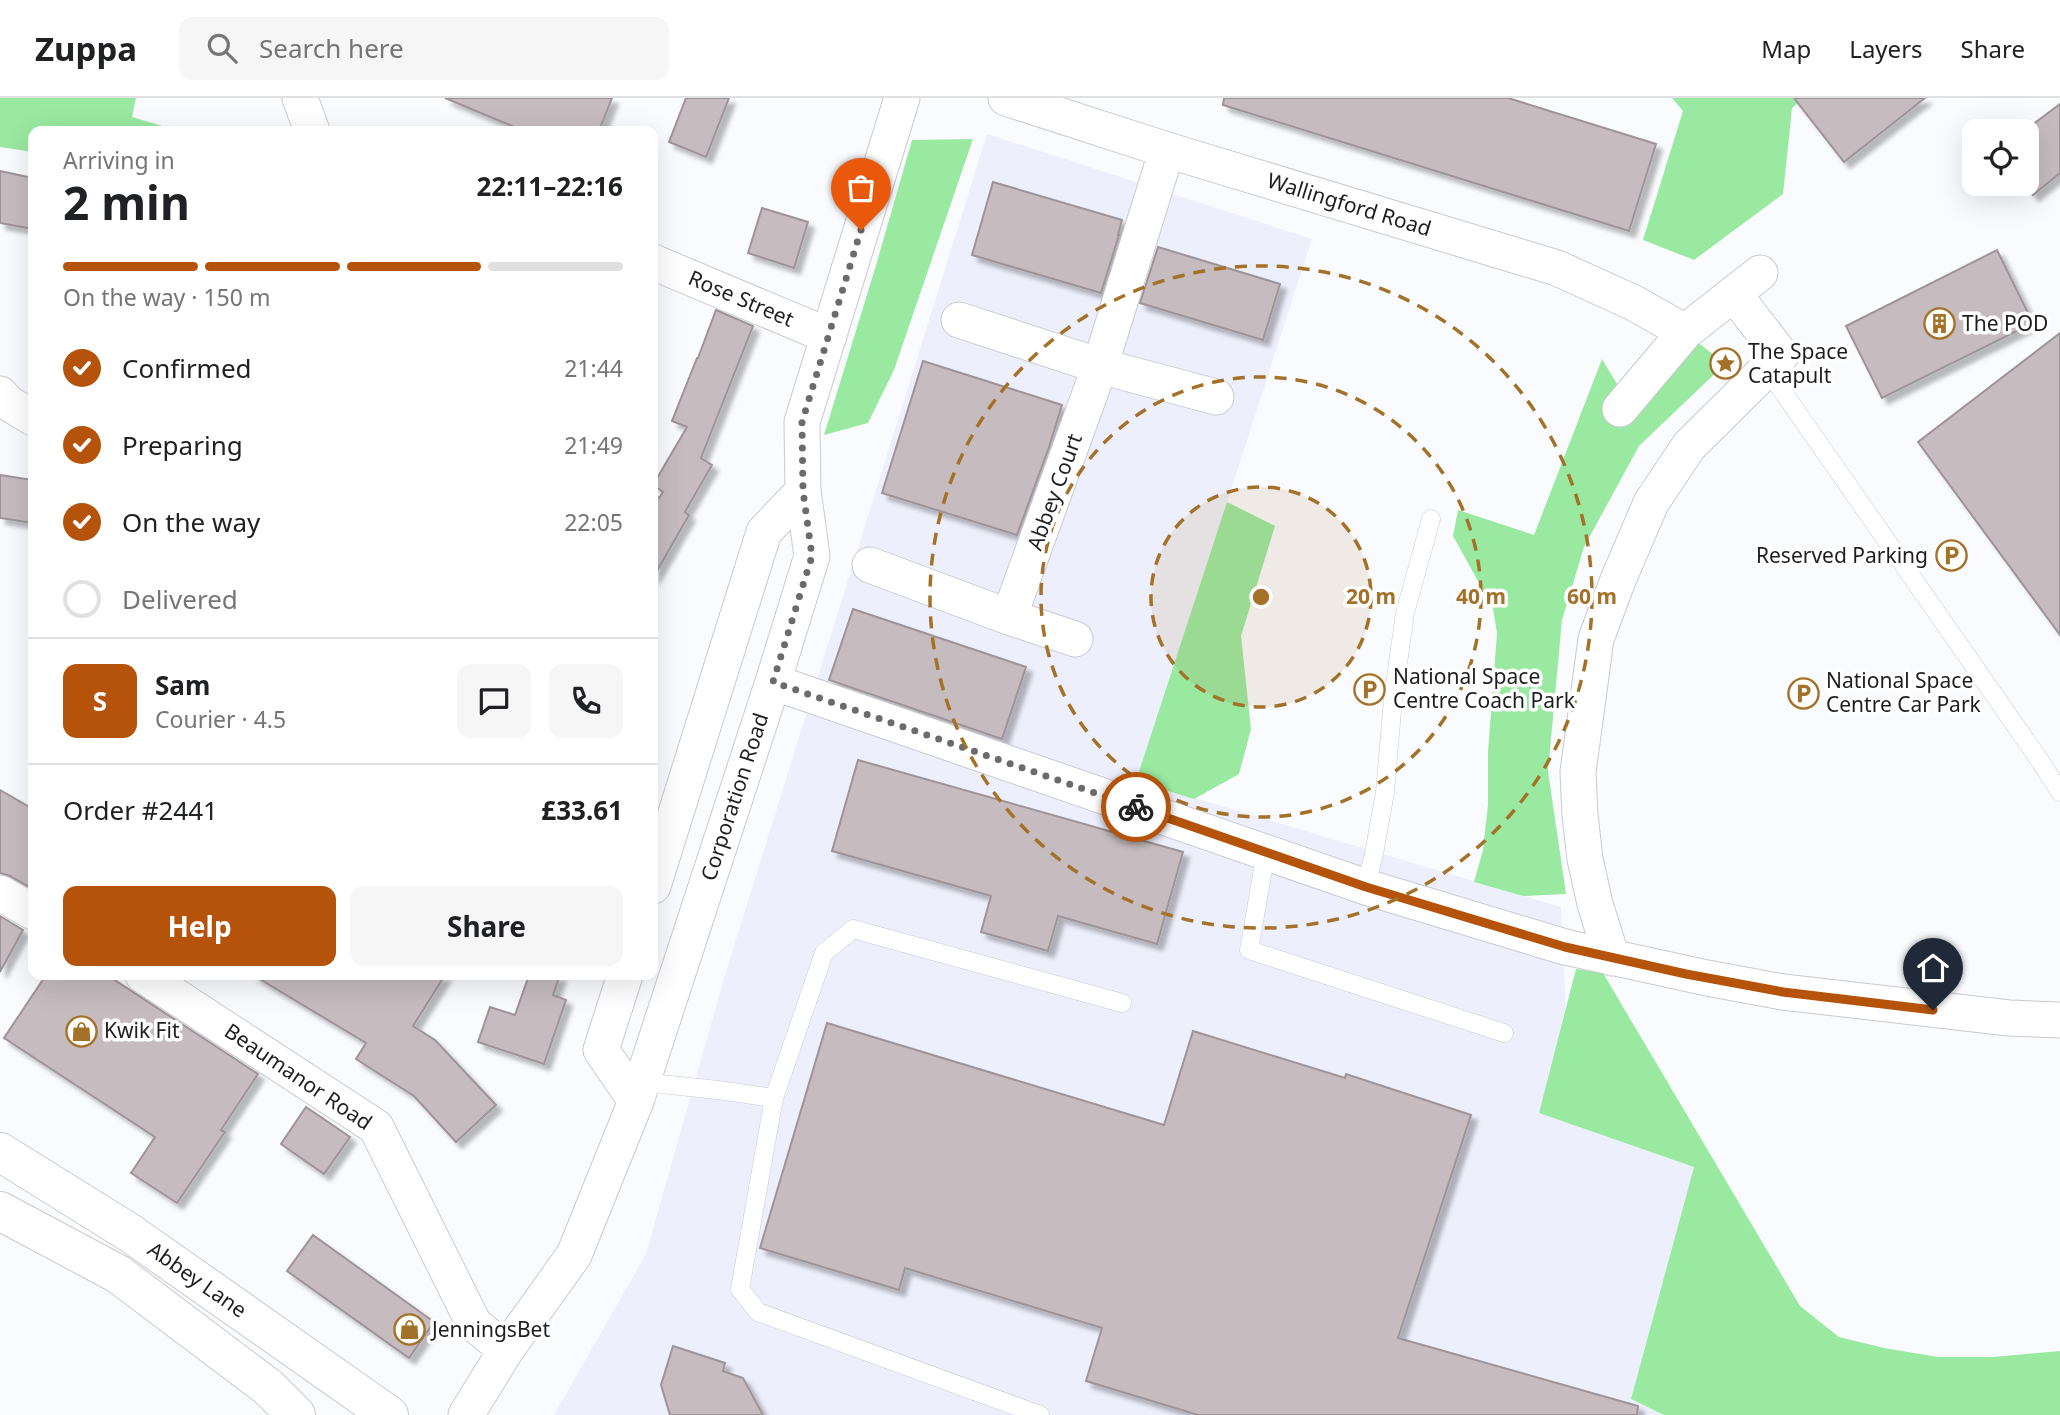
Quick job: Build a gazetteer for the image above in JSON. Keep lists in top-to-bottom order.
{
  "streets": {
    "main road": ["Abbey Lane"],
    "street": [
      "Wallingford Road",
      "Rose Street",
      "Abbey Court",
      "Corporation Road",
      "Beaumanor Road"
    ]
  },
  "crossings": [
    ["Wallingford Road", "Abbey Court"],
    ["Rose Street", "Corporation Road"],
    ["Corporation Road", "Beaumanor Road"]
  ],
  "places": {
    "building": ["The POD"],
    "place": ["The Space Catapult"],
    "parking": ["Reserved Parking", "National Space Centre Coach Park", "National Space Centre Car Park"],
    "shop": ["Kwik Fit", "JenningsBet"]
  },
  "page": {
    "header": "Zuppa",
    "search": "Search here",
    "nav": ["Map", "Layers", "Share"],
    "heading": ["2 min", "Arriving in", "22:11–22:16"],
    "panel": [
      "Sam",
      "Courier · 4.5",
      "Order #2441",
      "£33.61"
    ],
    "bar": "On the way · 150 m",
    "list": [
      ["Confirmed", "21:44"],
      ["Preparing", "21:49"],
      ["On the way", "22:05"],
      "Delivered"
    ],
    "round": "S",
    "buttons": ["Help", "Share"]
  },
  "rings": ["20 m", "40 m", "60 m"]
}
